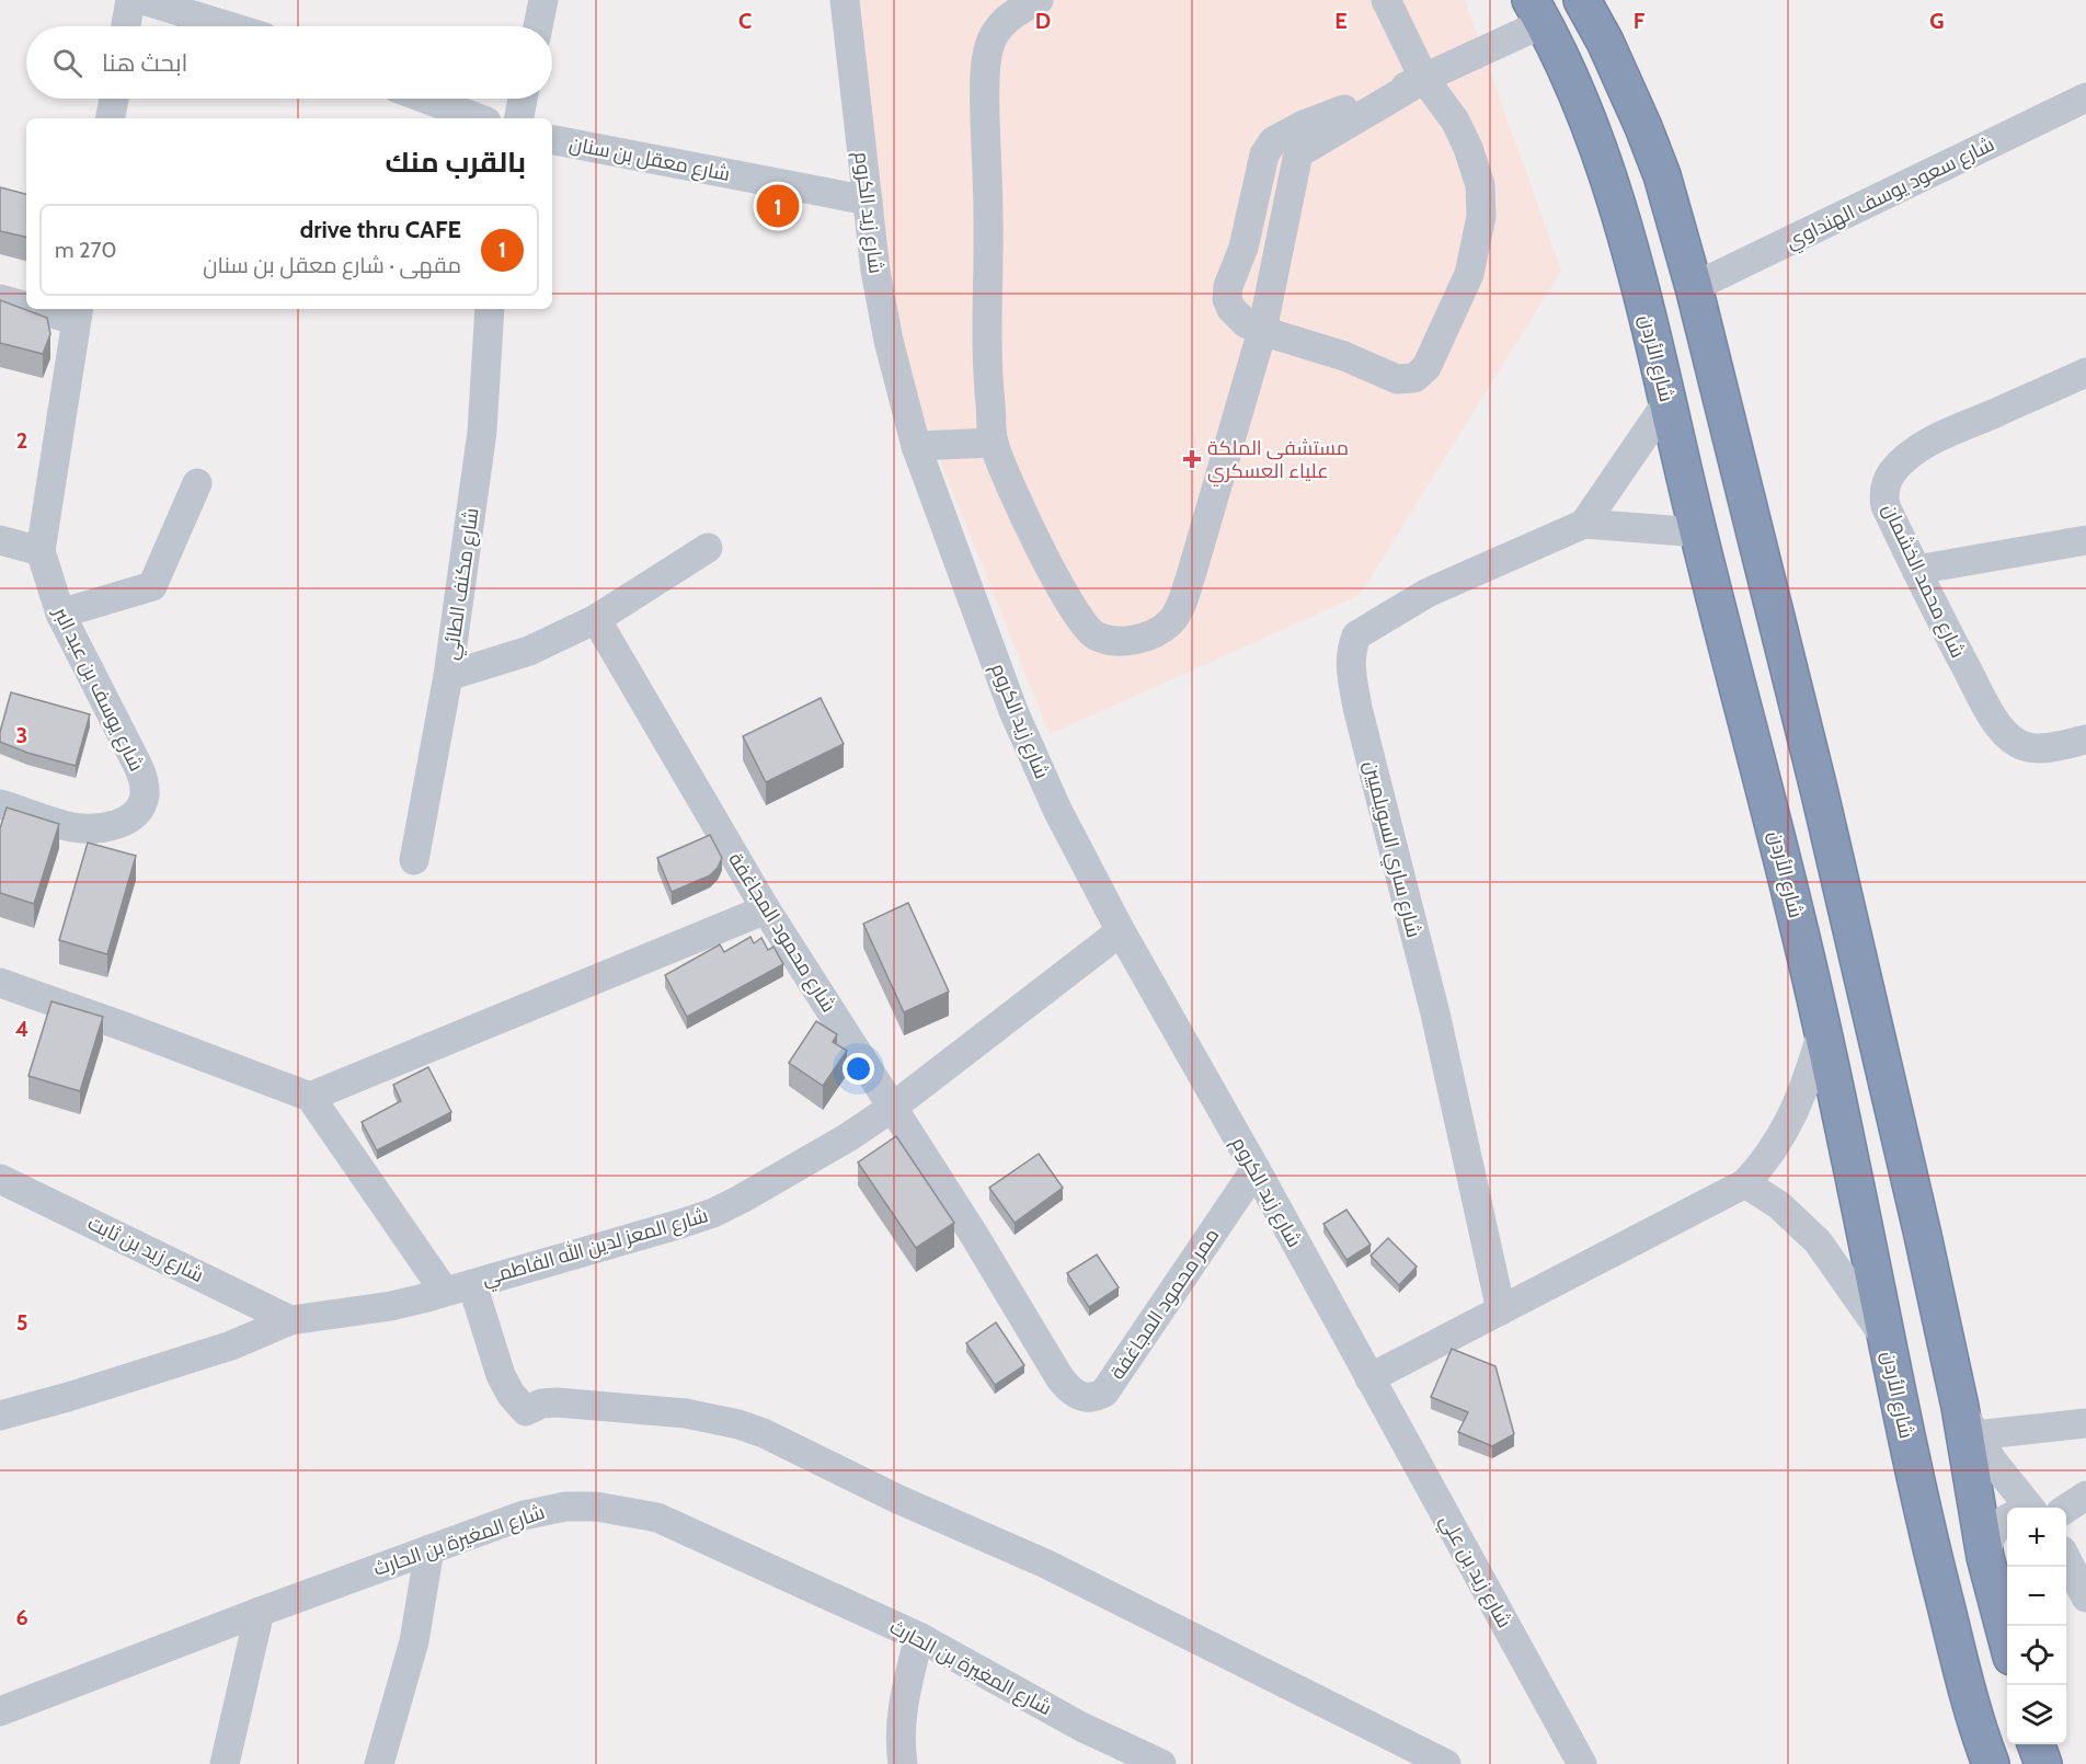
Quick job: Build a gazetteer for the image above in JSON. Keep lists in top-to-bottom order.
{
  "streets": {
    "highway": ["شارع الأردن"],
    "street": [
      "شارع معقل بن سنان",
      "شارع سعود يوسف الهنداوي",
      "شارع زيد الكروم",
      "شارع محمد الخشمان",
      "شارع مكنف الطائي",
      "شارع يوسف بن عبد البر",
      "شارع ساري السويلميين",
      "شارع محمود المجاغفة",
      "شارع المعز لدين الله الفاطمي",
      "شارع زيد بن ثابت",
      "ممر محمود المجاغفة",
      "شارع المغيرة بن الحارث",
      "شارع زيد بن علي"
    ]
  },
  "crossings": [
    ["شارع معقل بن سنان", "شارع زيد الكروم"],
    ["شارع زيد الكروم", "شارع المعز لدين الله الفاطمي"],
    ["شارع زيد الكروم", "ممر محمود المجاغفة"],
    ["شارع زيد الكروم", "شارع زيد بن علي"],
    ["شارع الأردن", "شارع ساري السويلميين"],
    ["شارع محمود المجاغفة", "شارع المعز لدين الله الفاطمي"],
    ["شارع محمود المجاغفة", "ممر محمود المجاغفة"],
    ["شارع المعز لدين الله الفاطمي", "شارع زيد بن ثابت"]
  ],
  "places": {
    "health": ["مستشفى الملكة علياء العسكري"]
  },
  "page": {
    "search": "ابحث هنا",
    "heading": "بالقرب منك",
    "pins": "1",
    "list": [
      {
        "mark": "1",
        "name": "drive thru CAFE",
        "note": "مقهى · شارع معقل بن سنان",
        "value": "270 m"
      }
    ],
    "map_buttons": ["+", "−"]
  },
  "grid": {
    "columns": [
      "C",
      "D",
      "E",
      "F",
      "G"
    ],
    "rows": [
      "2",
      "3",
      "4",
      "5",
      "6"
    ]
  }
}
